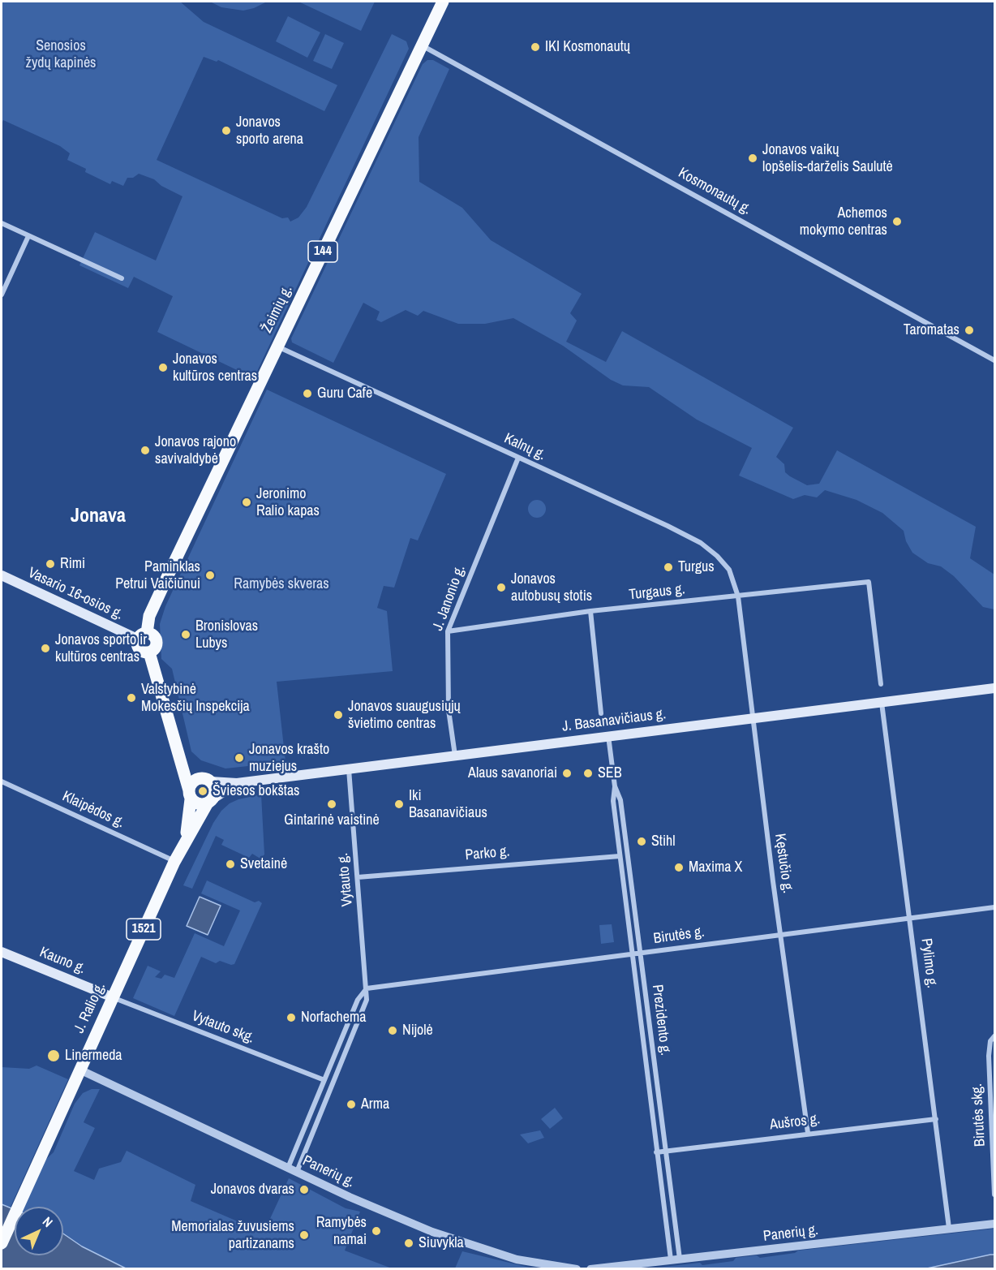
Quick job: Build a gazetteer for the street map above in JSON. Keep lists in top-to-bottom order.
{
  "streets": {
    "main road": [
      "144",
      "Žeimių g.",
      "Vasario 16-osios g.",
      "J. Basanavičiaus g.",
      "1521",
      "Kauno g.",
      "J. Ralio g."
    ],
    "street": [
      "Kosmonautų g.",
      "Kalnų g.",
      "Turgaus g.",
      "J. Janonio g.",
      "Klaipėdos g.",
      "Parko g.",
      "Kęstučio g.",
      "Vytauto g.",
      "Birutės g.",
      "Pylimo g.",
      "Prezidento g.",
      "Vytauto skg.",
      "Birutės skg.",
      "Aušros g.",
      "Panerių g."
    ]
  },
  "crossings": [
    ["Kosmonautų g.", "Žeimių g."],
    ["Žeimių g.", "Kalnų g."],
    ["Žeimių g.", "Vasario 16-osios g."],
    ["Kalnų g.", "Turgaus g."],
    ["Kalnų g.", "J. Janonio g."],
    ["Kalnų g.", "Kęstučio g."],
    ["Turgaus g.", "J. Janonio g."],
    ["Turgaus g.", "Kęstučio g."],
    ["J. Janonio g.", "J. Basanavičiaus g."],
    ["J. Basanavičiaus g.", "Kęstučio g."],
    ["J. Basanavičiaus g.", "Vytauto g."],
    ["J. Basanavičiaus g.", "Pylimo g."],
    ["J. Basanavičiaus g.", "J. Ralio g."],
    ["J. Basanavičiaus g.", "Prezidento g."],
    ["Klaipėdos g.", "J. Ralio g."],
    ["Parko g.", "Vytauto g."],
    ["Parko g.", "Prezidento g."],
    ["Kęstučio g.", "Birutės g."],
    ["Kęstučio g.", "Aušros g."],
    ["Vytauto g.", "Birutės g."],
    ["Vytauto g.", "Panerių g."],
    ["Birutės g.", "Pylimo g."],
    ["Birutės g.", "Prezidento g."],
    ["Kauno g.", "J. Ralio g."],
    ["Kauno g.", "Vytauto skg."],
    ["Pylimo g.", "Aušros g."],
    ["Pylimo g.", "Panerių g."],
    ["J. Ralio g.", "Vytauto skg."],
    ["J. Ralio g.", "Panerių g."],
    ["Prezidento g.", "Aušros g."],
    ["Prezidento g.", "Panerių g."]
  ],
  "districts": ["Jonava"],
  "parks": ["Senosios žydų kapinės", "Ramybės skveras"],
  "places": [
    "IKI Kosmonautų",
    "Jonavos sporto arena",
    "Jonavos vaikų lopšelis-darželis Saulutė",
    "Achemos mokymo centras",
    "Taromatas",
    "Jonavos kultūros centras",
    "Guru Cafe",
    "Jonavos rajono savivaldybė",
    "Jeronimo Ralio kapas",
    "Rimi",
    "Turgus",
    "Paminklas Petrui Vaičiūnui",
    "Jonavos autobusų stotis",
    "Bronislovas Lubys",
    "Jonavos sporto ir kultūros centras",
    "Valstybinė Mokesčių Inspekcija",
    "Jonavos suaugusiųjų švietimo centras",
    "Jonavos krašto muziejus",
    "Alaus savanoriai",
    "SEB",
    "Šviesos bokštas",
    "Gintarinė vaistinė",
    "Iki Basanavičiaus",
    "Stihl",
    "Svetainė",
    "Maxima X",
    "Norfachema",
    "Nijolė",
    "Linermeda",
    "Arma",
    "Jonavos dvaras",
    "Ramybės namai",
    "Memorialas žuvusiems partizanams",
    "Siuvykla"
  ],
  "north": "top right"
}
